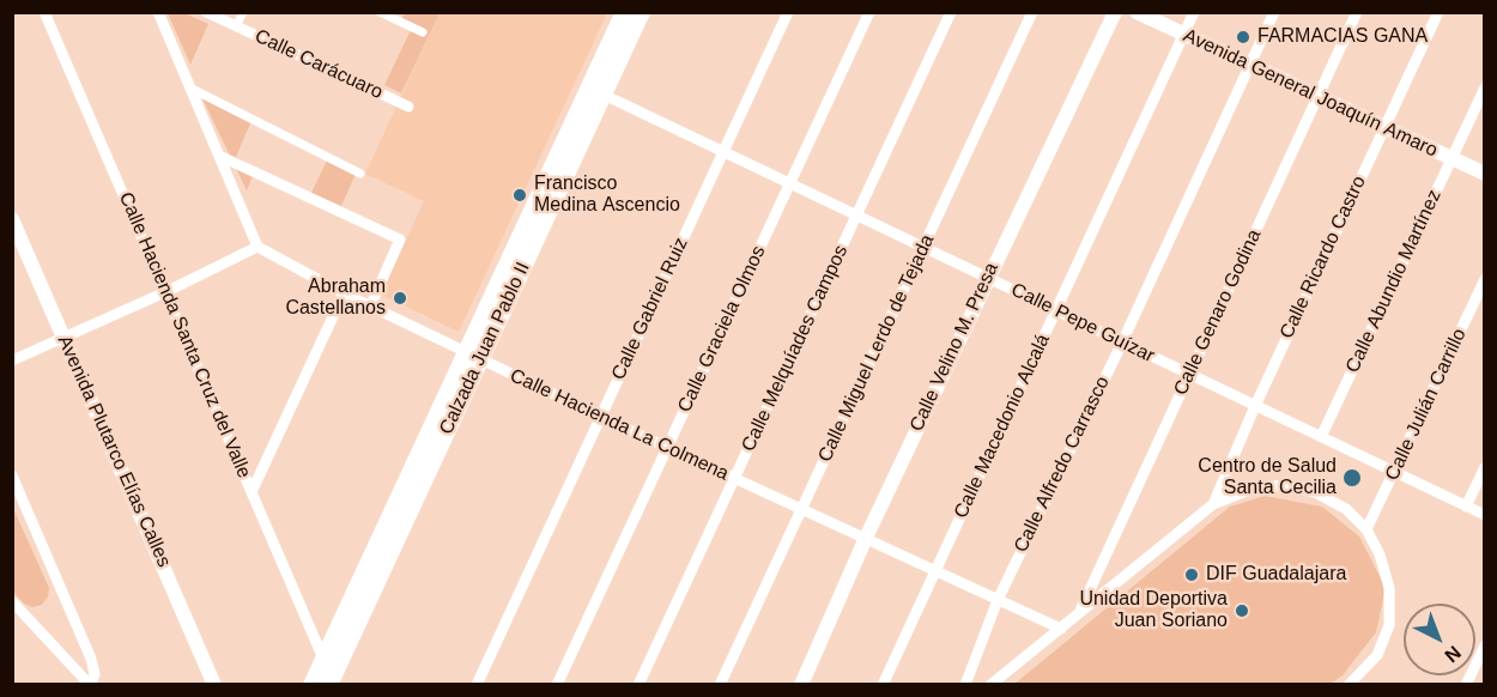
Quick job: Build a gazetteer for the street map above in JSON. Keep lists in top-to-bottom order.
{
  "streets": {
    "main road": ["Calzada Juan Pablo II"],
    "street": [
      "Calle Carácuaro",
      "Avenida General Joaquín Amaro",
      "Calle Ricardo Castro",
      "Calle Abundio Martínez",
      "Calle Gabriel Ruiz",
      "Calle Genaro Godina",
      "Calle Pepe Guízar",
      "Calle Graciela Olmos",
      "Calle Hacienda Santa Cruz del Valle",
      "Calle Velino M. Presa",
      "Calle Melquíades Campos",
      "Calle Miguel Lerdo de Tejada",
      "Calle Julián Carrillo",
      "Calle Hacienda La Colmena",
      "Calle Macedonio Alcalá",
      "Avenida Plutarco Elías Calles",
      "Calle Alfredo Carrasco"
    ]
  },
  "crossings": [
    ["Avenida General Joaquín Amaro", "Calle Ricardo Castro"],
    ["Avenida General Joaquín Amaro", "Calle Abundio Martínez"],
    ["Avenida General Joaquín Amaro", "Calle Genaro Godina"],
    ["Avenida General Joaquín Amaro", "Calle Macedonio Alcalá"],
    ["Avenida General Joaquín Amaro", "Calle Alfredo Carrasco"],
    ["Calle Ricardo Castro", "Calle Pepe Guízar"],
    ["Calle Abundio Martínez", "Calle Pepe Guízar"],
    ["Calle Gabriel Ruiz", "Calle Pepe Guízar"],
    ["Calle Gabriel Ruiz", "Calle Hacienda La Colmena"],
    ["Calle Genaro Godina", "Calle Pepe Guízar"],
    ["Calle Pepe Guízar", "Calle Graciela Olmos"],
    ["Calle Pepe Guízar", "Calle Velino M. Presa"],
    ["Calle Pepe Guízar", "Calzada Juan Pablo II"],
    ["Calle Pepe Guízar", "Calle Melquíades Campos"],
    ["Calle Pepe Guízar", "Calle Miguel Lerdo de Tejada"],
    ["Calle Pepe Guízar", "Calle Julián Carrillo"],
    ["Calle Pepe Guízar", "Calle Macedonio Alcalá"],
    ["Calle Pepe Guízar", "Calle Alfredo Carrasco"],
    ["Calle Graciela Olmos", "Calle Hacienda La Colmena"],
    ["Calle Hacienda Santa Cruz del Valle", "Calzada Juan Pablo II"],
    ["Calle Velino M. Presa", "Calle Hacienda La Colmena"],
    ["Calzada Juan Pablo II", "Calle Hacienda La Colmena"],
    ["Calle Melquíades Campos", "Calle Hacienda La Colmena"],
    ["Calle Miguel Lerdo de Tejada", "Calle Hacienda La Colmena"],
    ["Calle Hacienda La Colmena", "Calle Macedonio Alcalá"],
    ["Calle Hacienda La Colmena", "Calle Alfredo Carrasco"]
  ],
  "places": [
    "FARMACIAS GANA",
    "Francisco Medina Ascencio",
    "Abraham Castellanos",
    "Centro de Salud Santa Cecilia",
    "DIF Guadalajara",
    "Unidad Deportiva Juan Soriano"
  ],
  "north": "bottom right"
}
